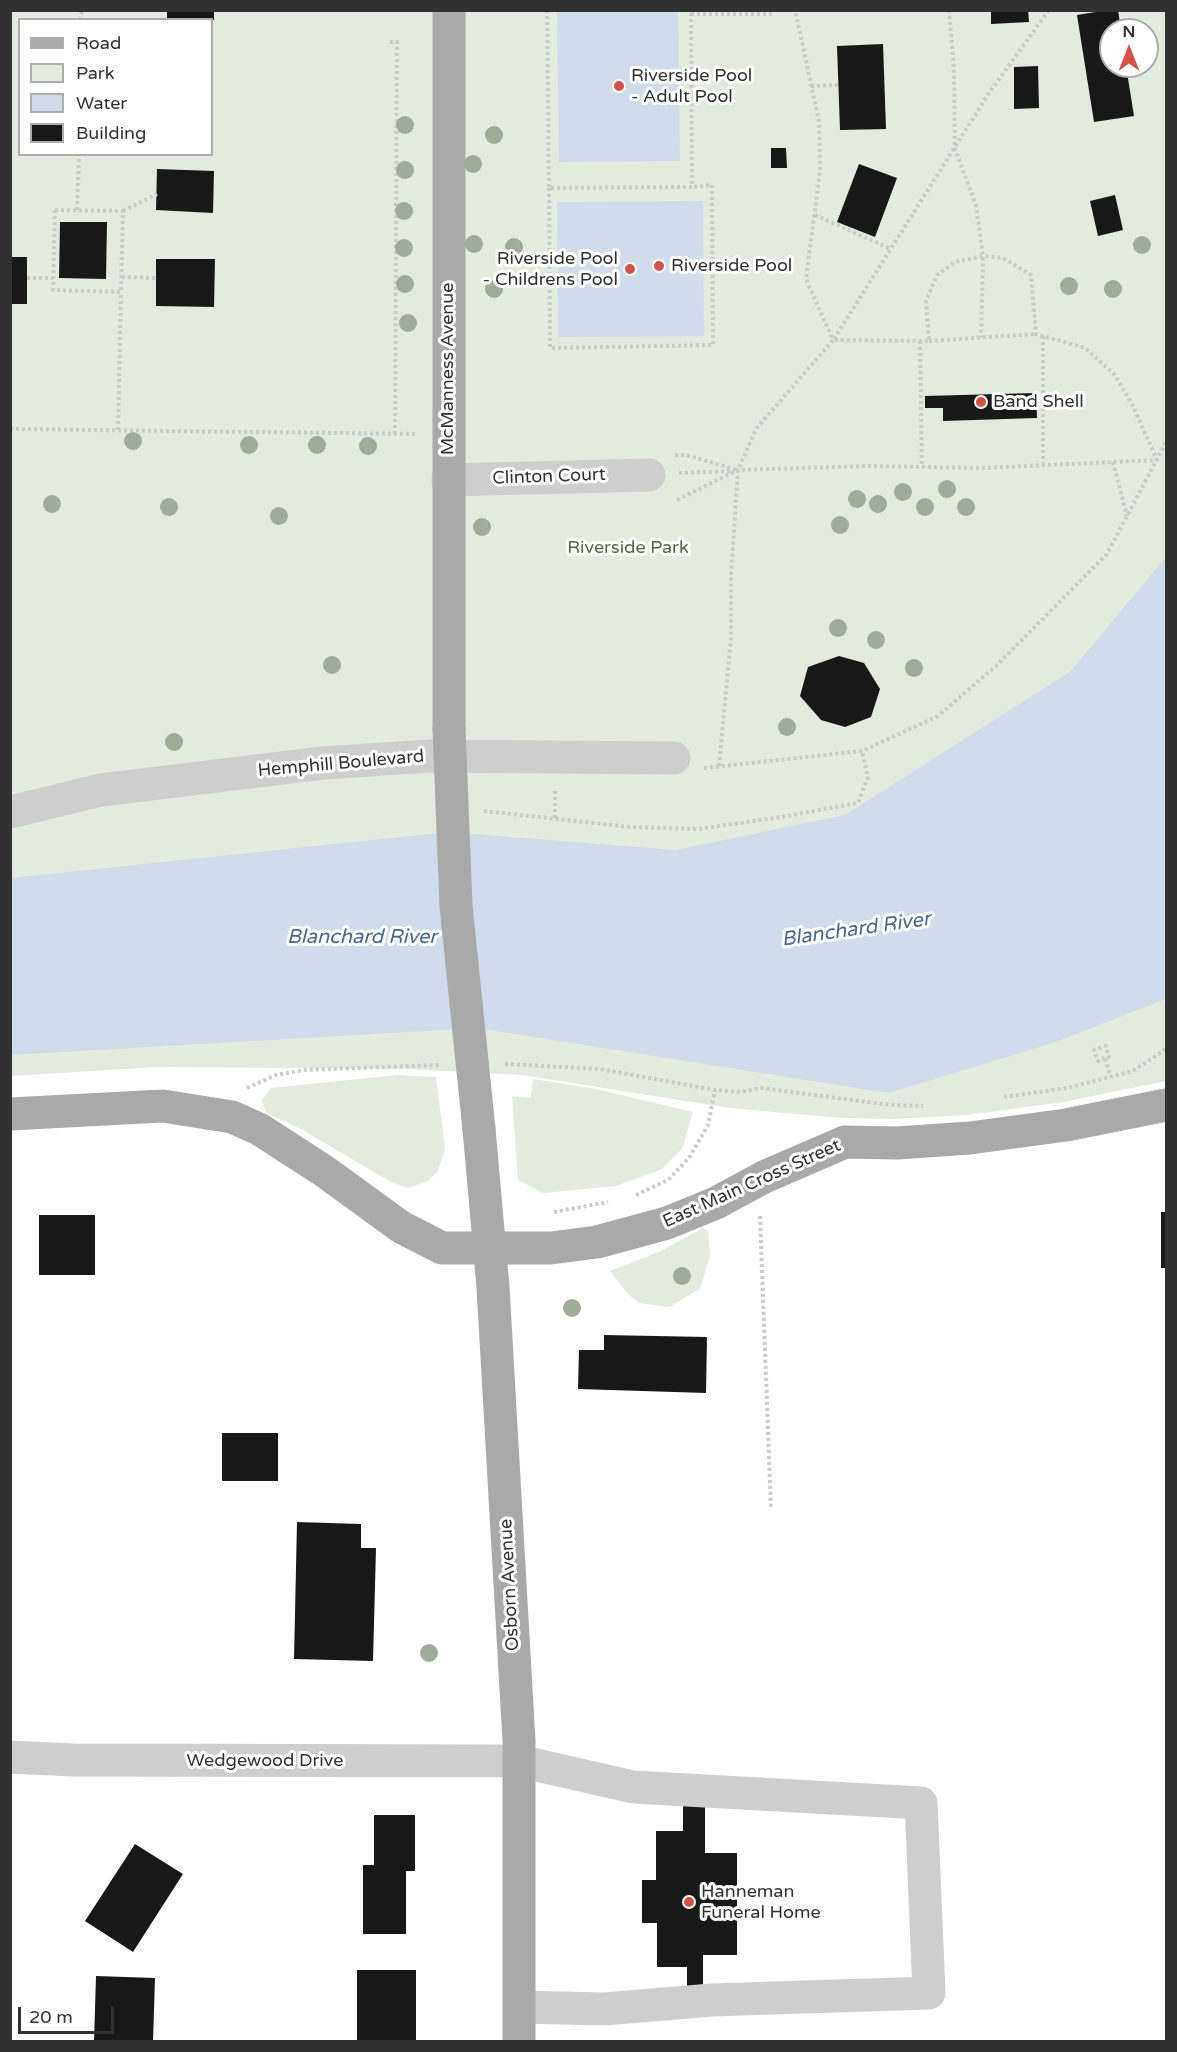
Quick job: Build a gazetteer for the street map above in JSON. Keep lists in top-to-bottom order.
{
  "streets": {
    "main road": ["McManness Avenue", "East Main Cross Street", "Osborn Avenue"],
    "street": ["Clinton Court", "Hemphill Boulevard", "Wedgewood Drive"]
  },
  "crossings": [
    ["McManness Avenue", "Clinton Court"],
    ["McManness Avenue", "Osborn Avenue"],
    ["East Main Cross Street", "Osborn Avenue"],
    ["Osborn Avenue", "Wedgewood Drive"]
  ],
  "water": ["Blanchard River"],
  "parks": ["Riverside Park"],
  "places": [
    "Riverside Pool - Adult Pool",
    "Riverside Pool",
    "Riverside Pool - Childrens Pool",
    "Band Shell",
    "Hanneman Funeral Home"
  ],
  "legend": [
    "Road",
    "Park",
    "Water",
    "Building"
  ],
  "scale_bar": "20 m",
  "north": "top"
}
